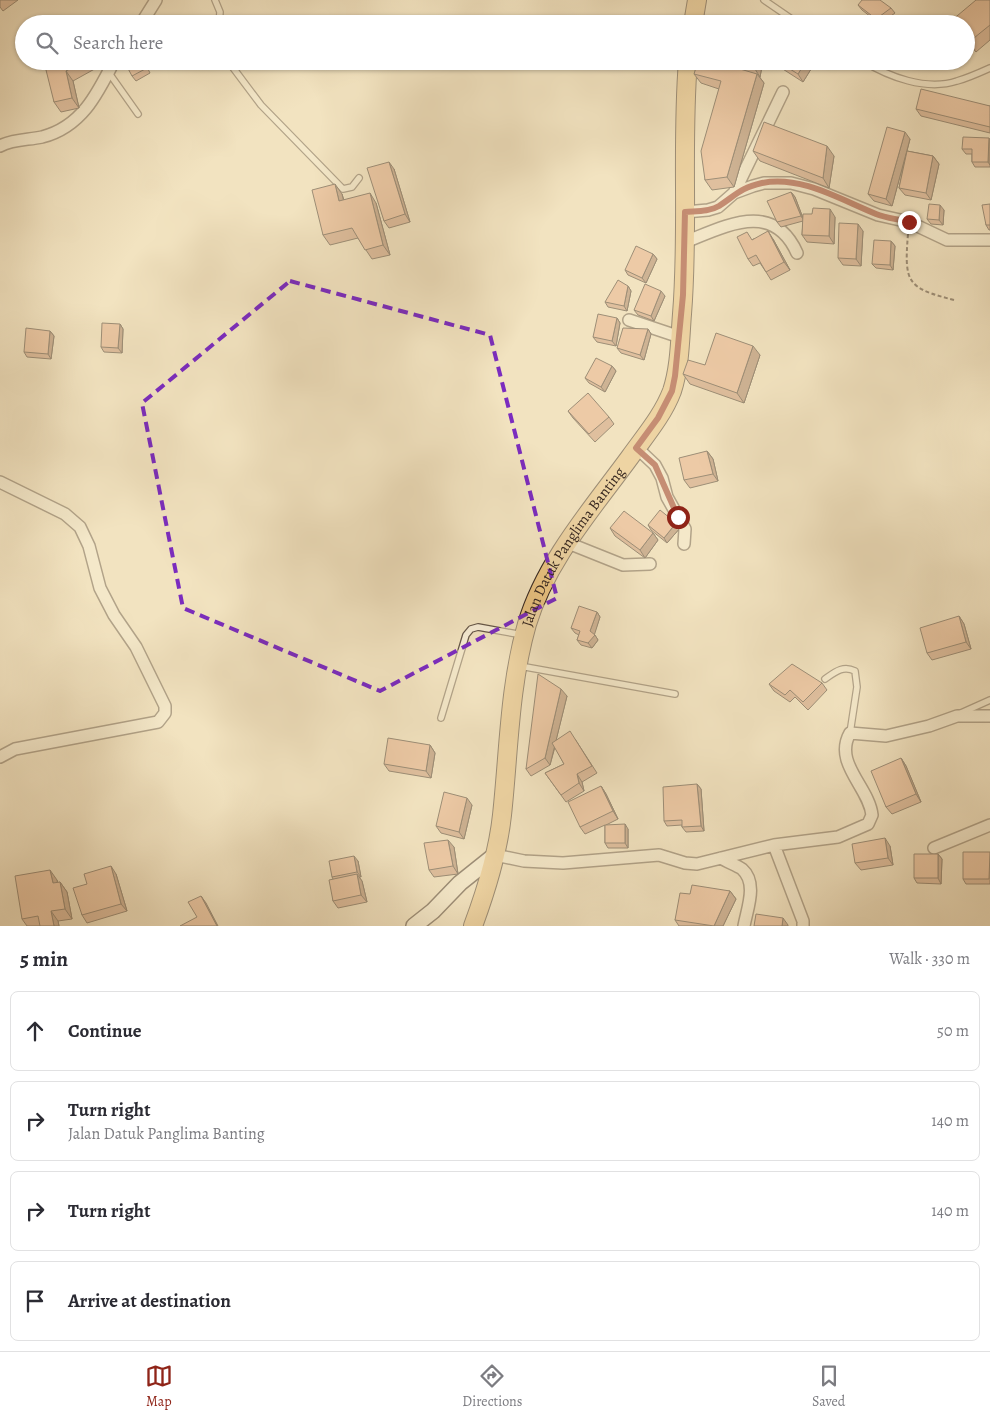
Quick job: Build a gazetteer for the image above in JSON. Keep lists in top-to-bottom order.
{
  "streets": {
    "main road": ["Jalan Datuk Panglima Banting"]
  },
  "page": {
    "search": "Search here",
    "heading": ["5 min", "Walk · 330 m"],
    "list": [
      ["Continue", "50 m"],
      ["Turn right", "Jalan Datuk Panglima Banting", "140 m"],
      ["Turn right", "140 m"],
      "Arrive at destination"
    ],
    "nav": ["Map", "Directions", "Saved"]
  }
}
